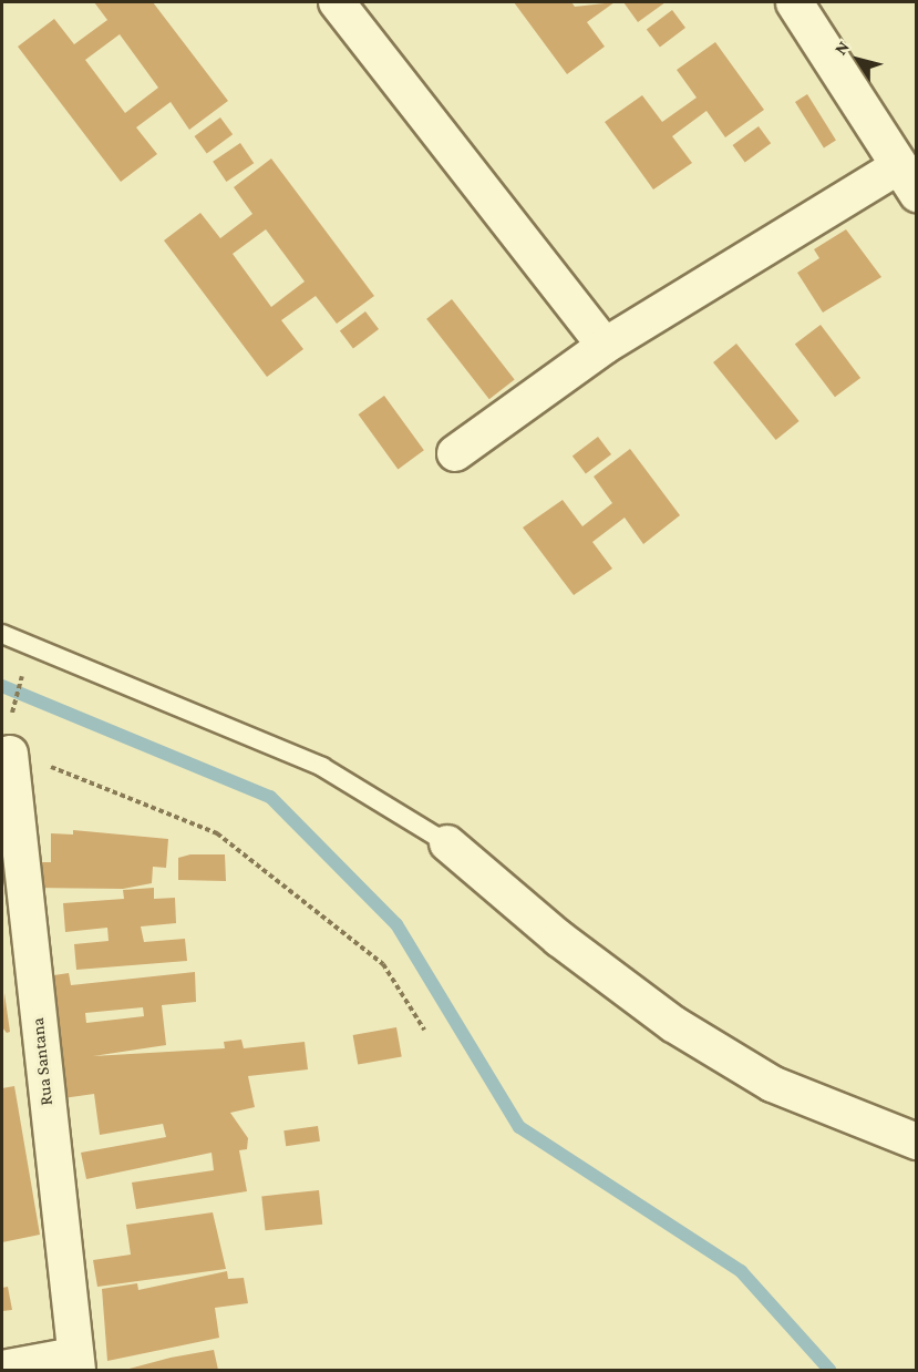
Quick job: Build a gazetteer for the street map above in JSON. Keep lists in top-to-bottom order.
{
  "streets": {
    "street": ["Rua Santana"]
  },
  "north": "top left"
}
